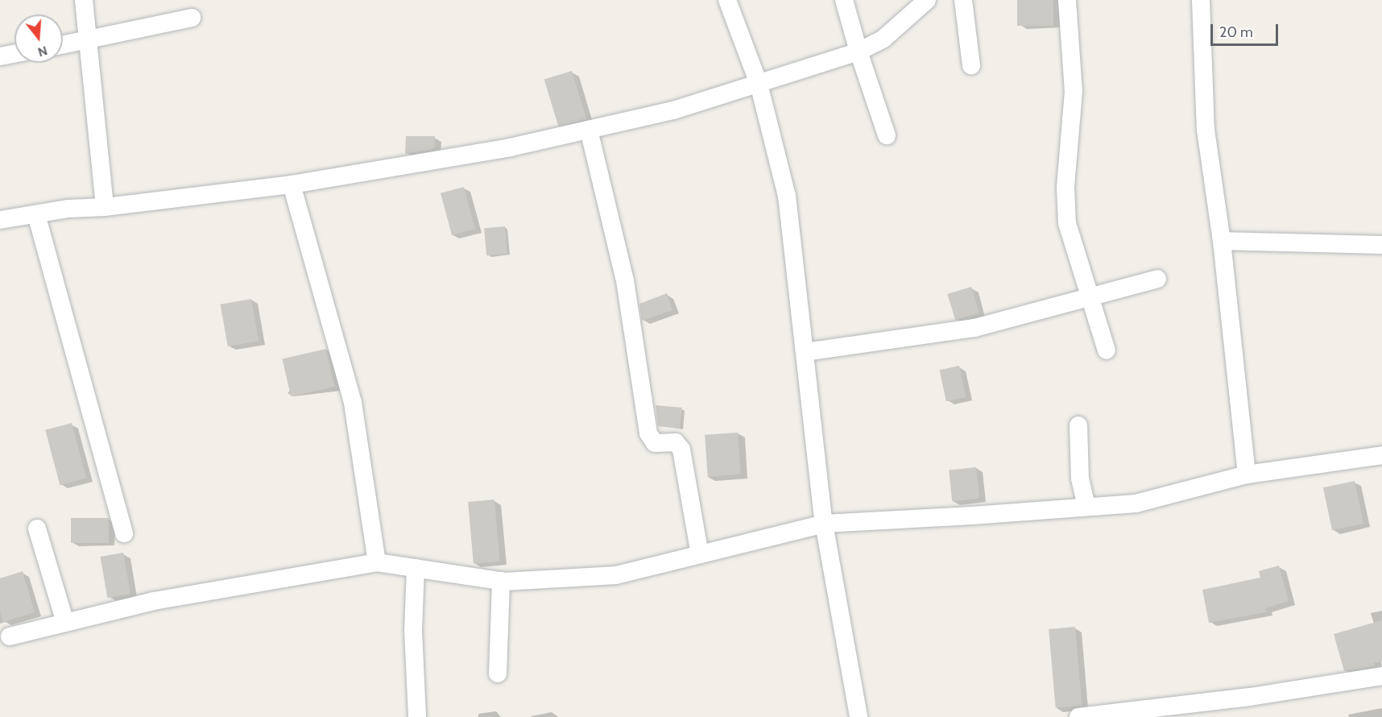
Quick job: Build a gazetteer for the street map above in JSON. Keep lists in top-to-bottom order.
{
  "scale_bar": "20 m",
  "north": "bottom"
}
